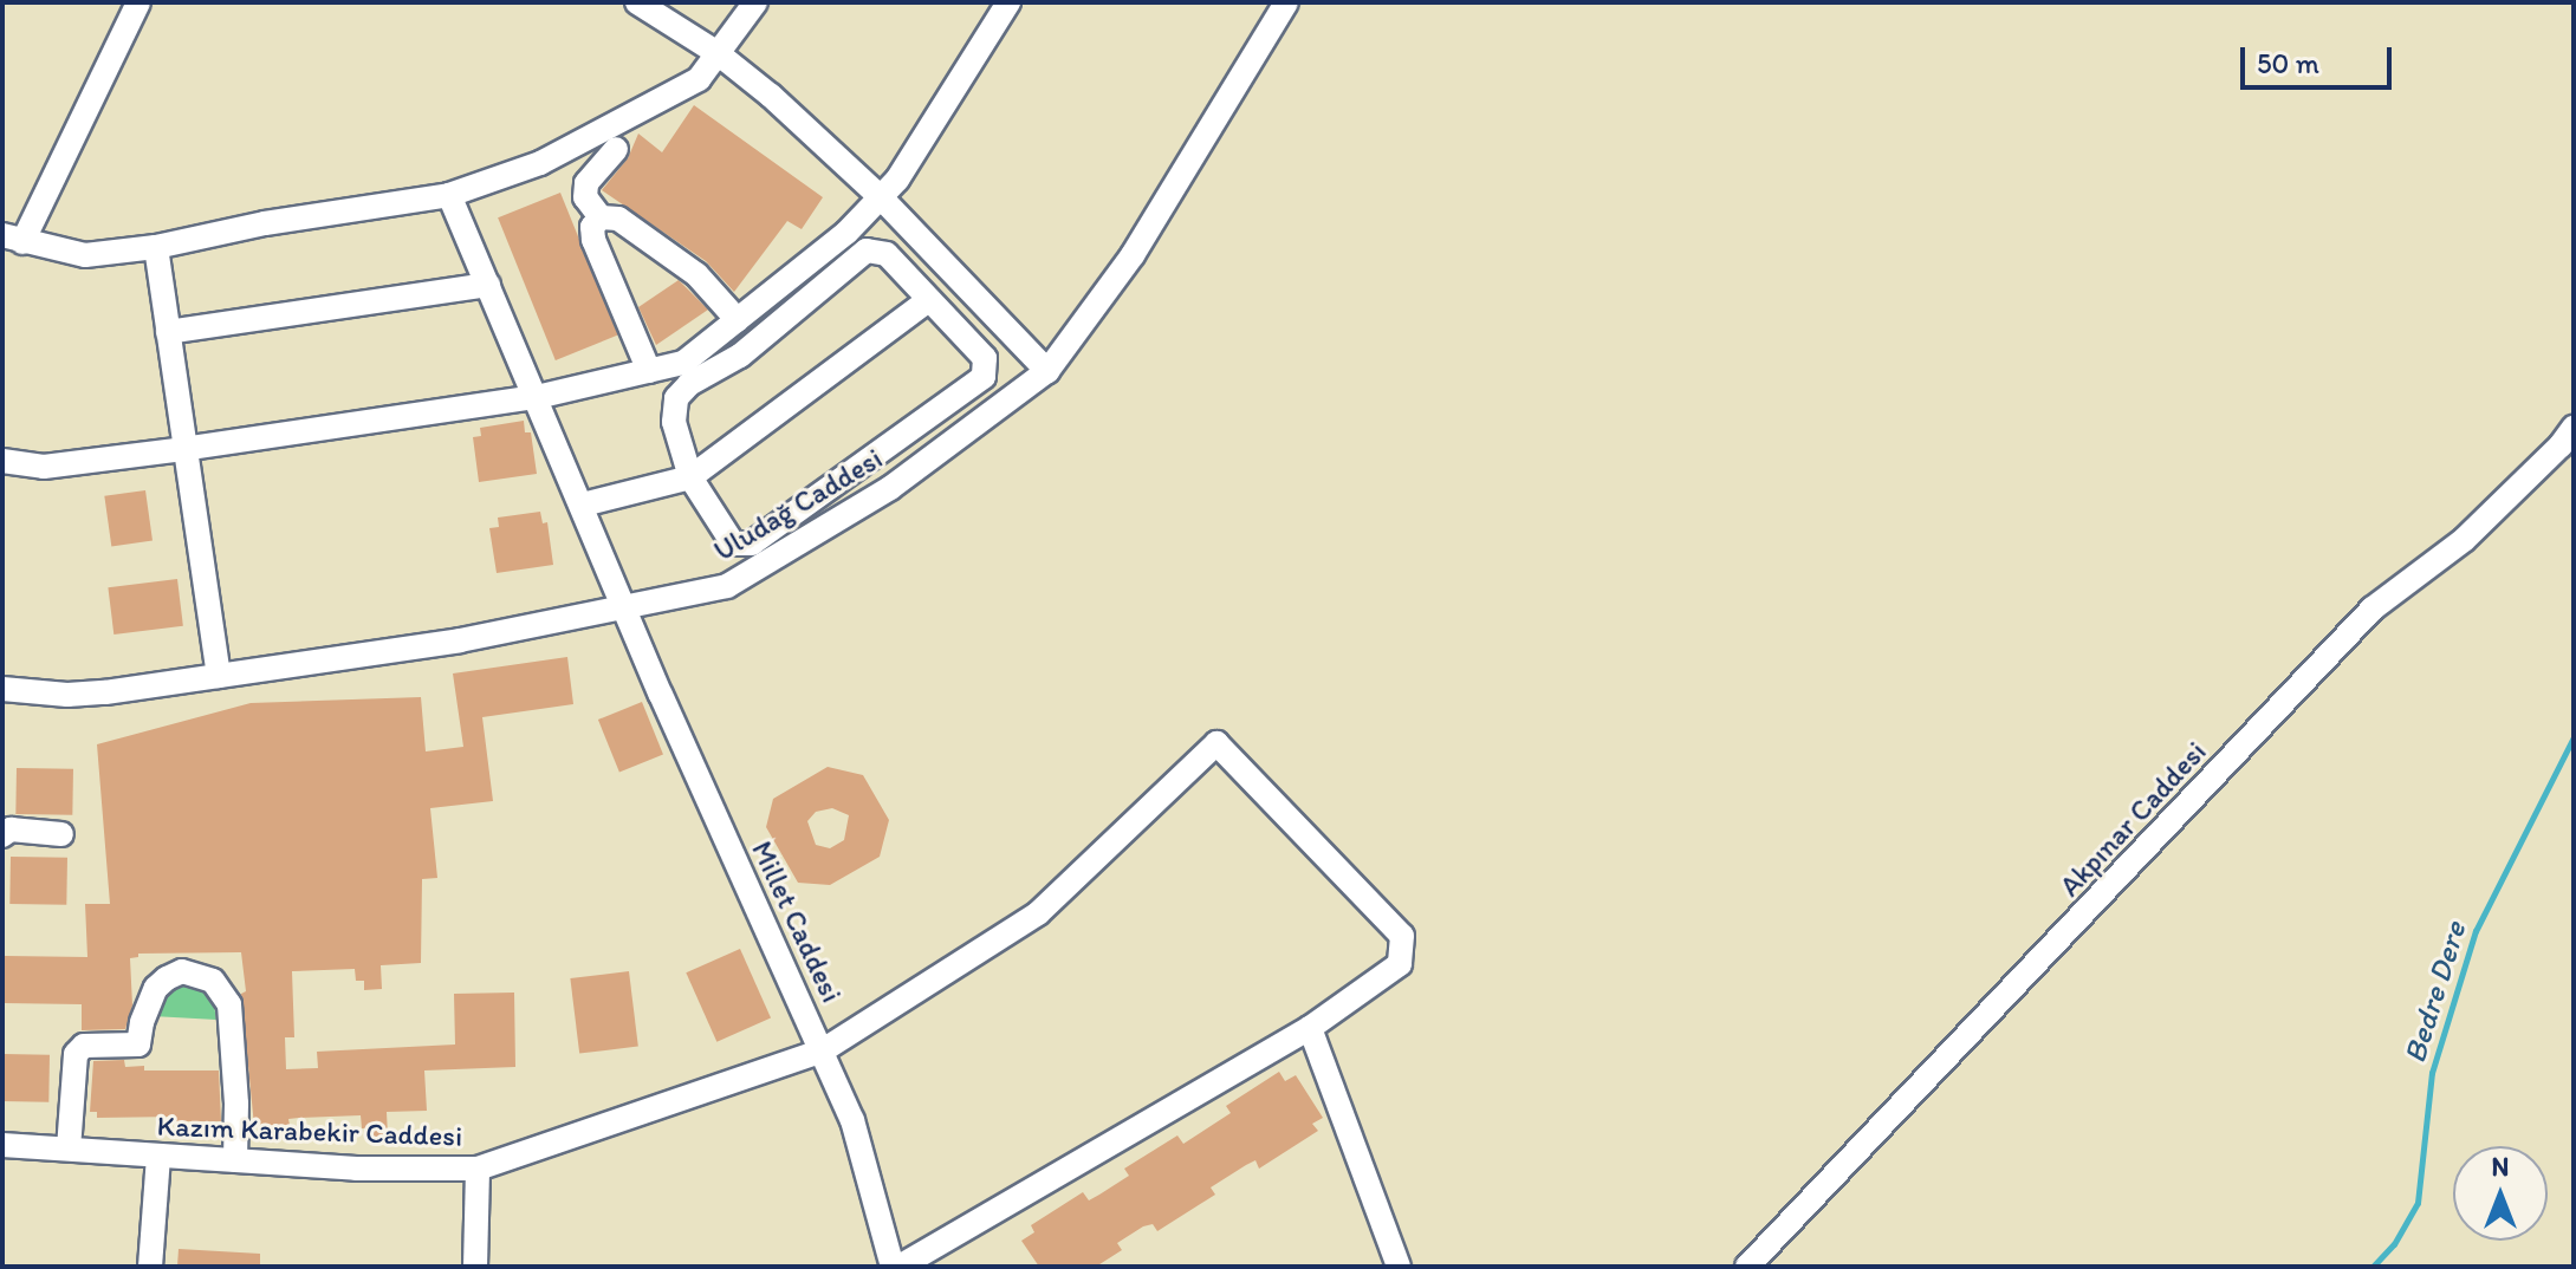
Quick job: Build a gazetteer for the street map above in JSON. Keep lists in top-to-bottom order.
{
  "streets": {
    "street": [
      "Uludağ Caddesi",
      "Akpınar Caddesi",
      "Millet Caddesi",
      "Kazım Karabekir Caddesi"
    ]
  },
  "crossings": [
    ["Uludağ Caddesi", "Millet Caddesi"],
    ["Millet Caddesi", "Kazım Karabekir Caddesi"]
  ],
  "water": ["Bedre Dere"],
  "scale_bar": "50 m",
  "north": "top"
}
